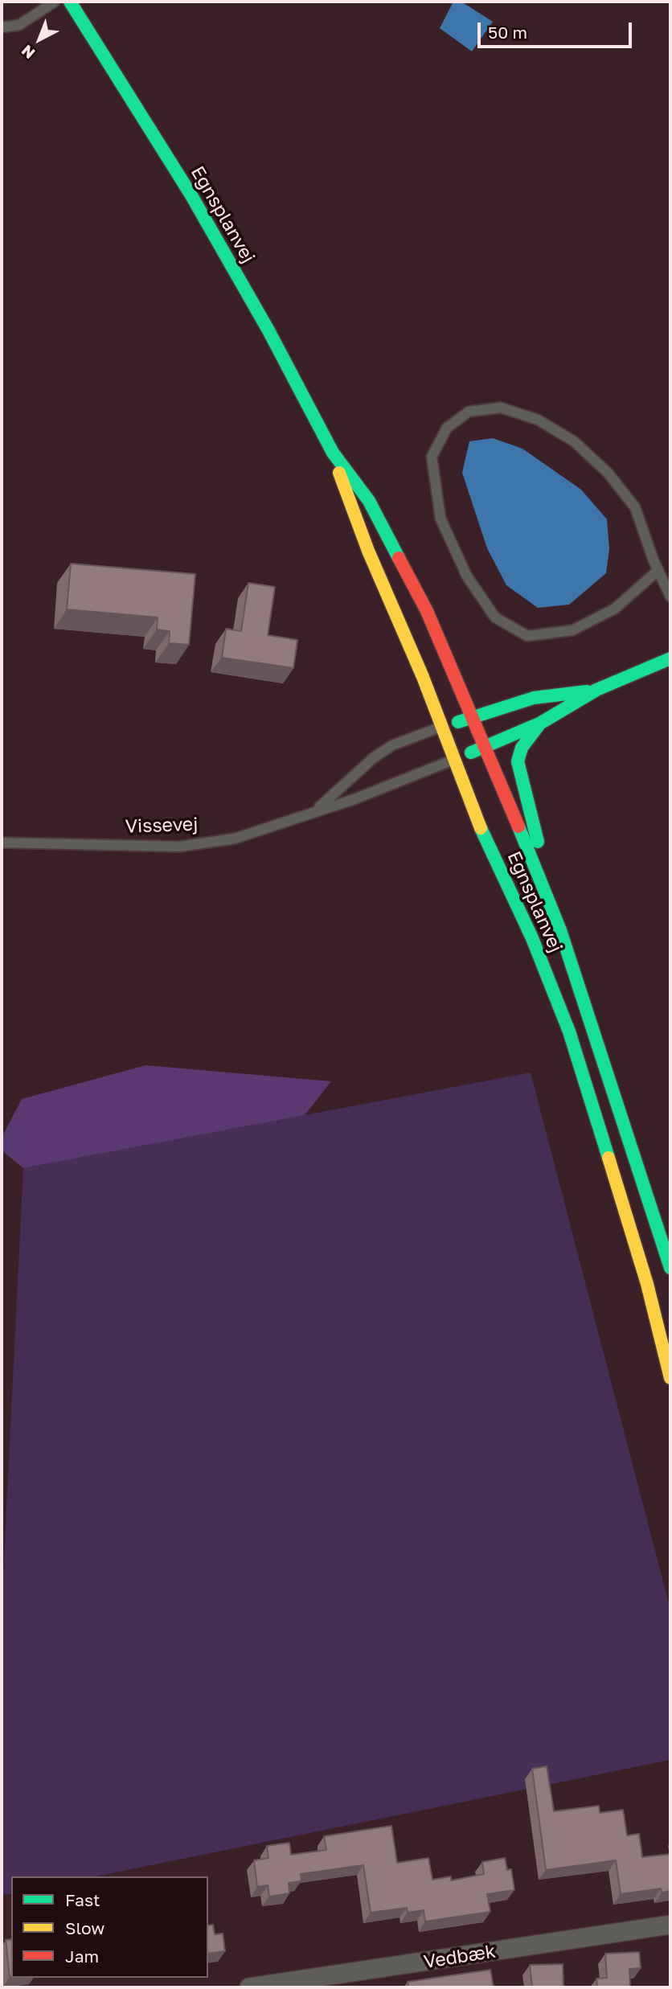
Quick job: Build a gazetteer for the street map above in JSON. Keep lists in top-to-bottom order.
{
  "streets": {
    "main road": ["Egnsplanvej", "Vissevej"],
    "street": ["Vedbæk"]
  },
  "crossings": [
    ["Egnsplanvej", "Vissevej"]
  ],
  "legend": ["Fast", "Slow", "Jam"],
  "scale_bar": "50 m",
  "north": "bottom left"
}
